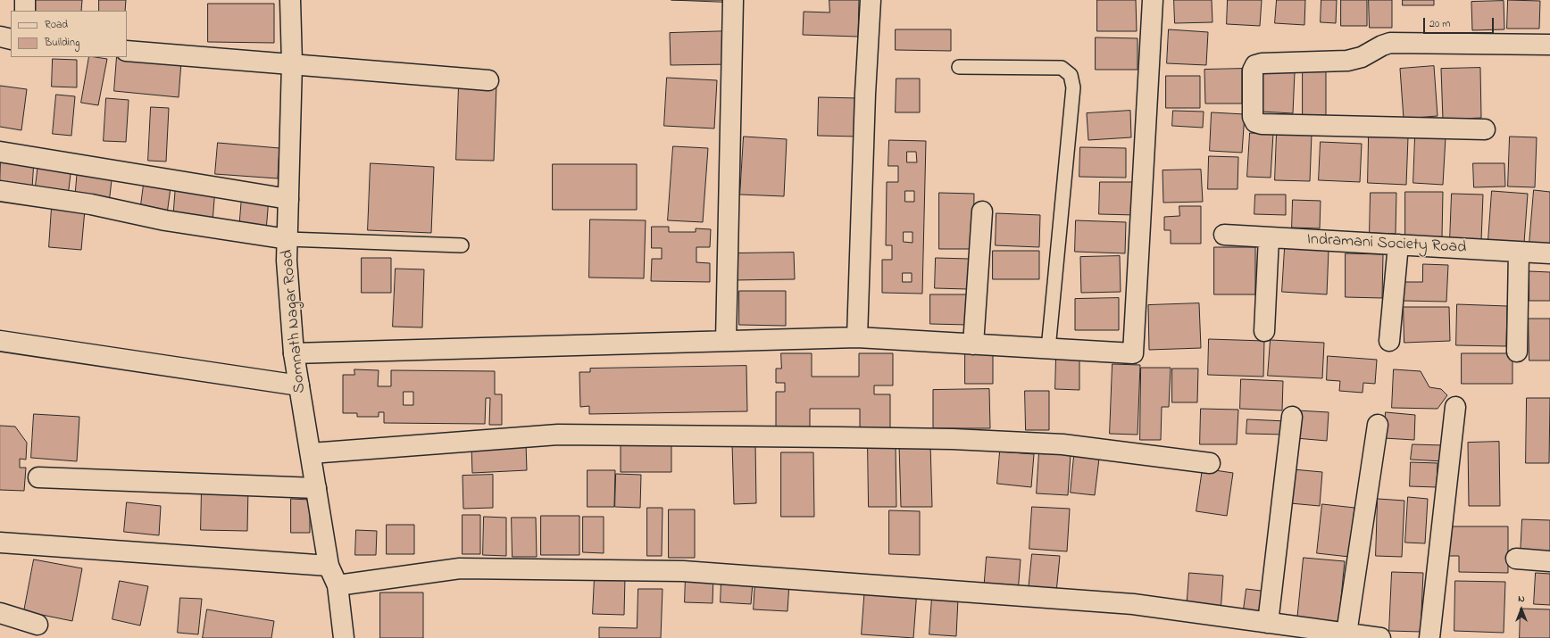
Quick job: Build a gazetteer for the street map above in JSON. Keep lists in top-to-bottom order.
{
  "streets": {
    "street": ["Indramani Society Road", "Somnath Nagar Road"]
  },
  "legend": ["Road", "Building"],
  "scale_bar": "20 m",
  "north": "top"
}
